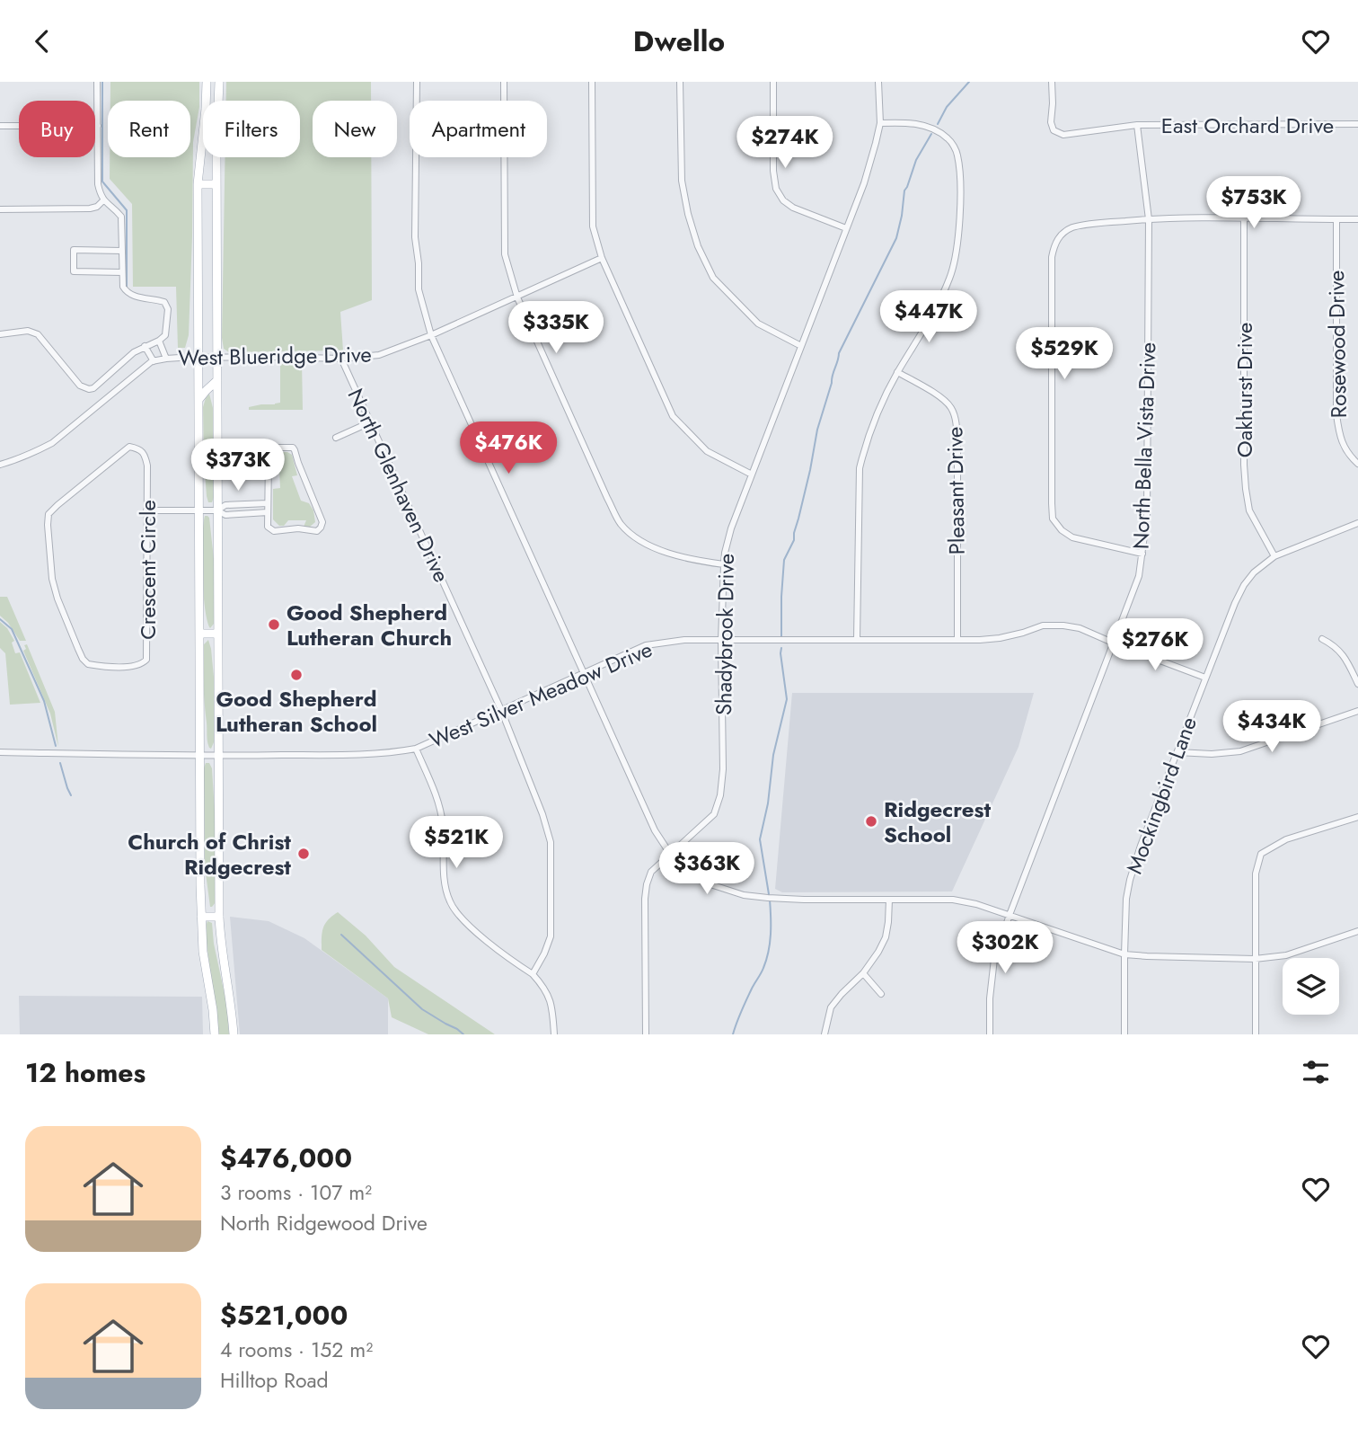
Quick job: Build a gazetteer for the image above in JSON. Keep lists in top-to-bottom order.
{
  "streets": {
    "street": [
      "East Orchard Drive",
      "Rosewood Drive",
      "West Blueridge Drive",
      "Oakhurst Drive",
      "North Bella Vista Drive",
      "North Glenhaven Drive",
      "Pleasant Drive",
      "Crescent Circle",
      "Shadybrook Drive",
      "West Silver Meadow Drive",
      "Mockingbird Lane"
    ]
  },
  "crossings": [
    ["East Orchard Drive", "North Bella Vista Drive"],
    ["West Blueridge Drive", "North Glenhaven Drive"],
    ["Oakhurst Drive", "Mockingbird Lane"],
    ["North Bella Vista Drive", "West Silver Meadow Drive"],
    ["North Glenhaven Drive", "West Silver Meadow Drive"],
    ["Pleasant Drive", "West Silver Meadow Drive"],
    ["Shadybrook Drive", "West Silver Meadow Drive"],
    ["West Silver Meadow Drive", "Mockingbird Lane"]
  ],
  "places": [
    "Good Shepherd Lutheran Church",
    "Good Shepherd Lutheran School",
    "Ridgecrest School",
    "Church of Christ Ridgecrest"
  ],
  "page": {
    "header": "Dwello",
    "chip": [
      "Buy",
      "Rent",
      "Filters",
      "New",
      "Apartment"
    ],
    "price": [
      "$274K",
      "$753K",
      "$447K",
      "$335K",
      "$529K",
      "$476K",
      "$373K",
      "$276K",
      "$434K",
      "$521K",
      "$363K",
      "$302K"
    ],
    "heading": "12 homes",
    "list": [
      {
        "name": "$476,000",
        "note": "3 rooms · 107 m² · North Ridgewood Drive"
      },
      {
        "name": "$521,000",
        "note": "4 rooms · 152 m² · Hilltop Road"
      }
    ]
  }
}
